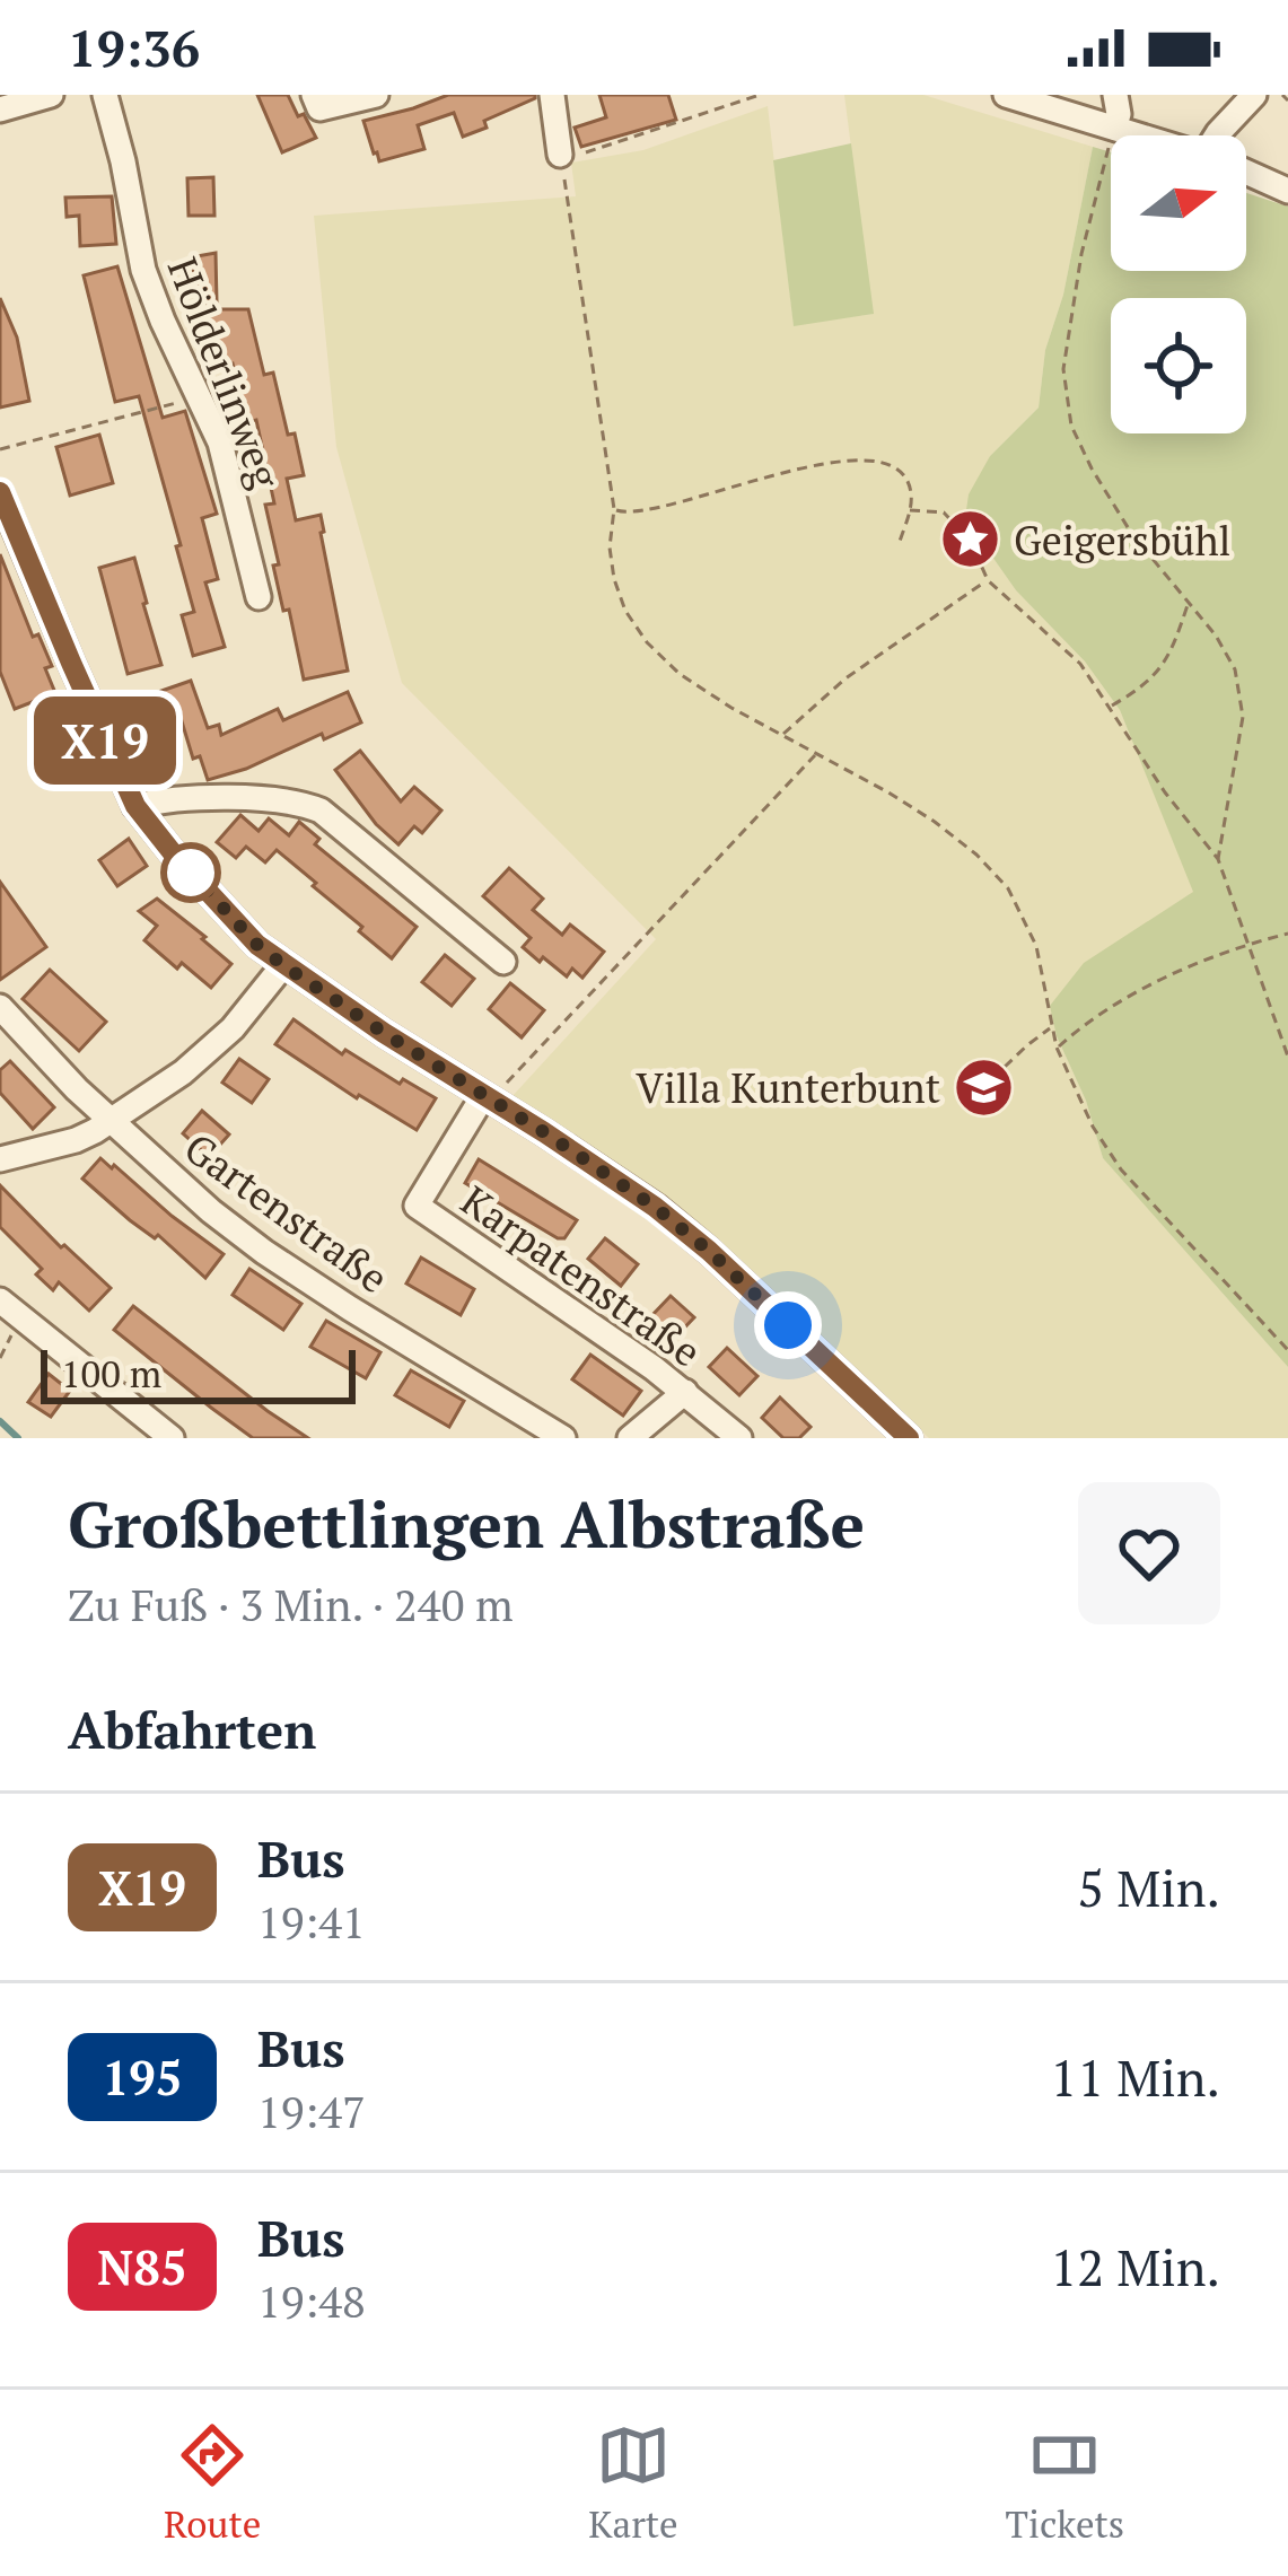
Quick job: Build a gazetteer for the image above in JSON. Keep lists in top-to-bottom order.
{
  "streets": {
    "street": ["Hölderlinweg", "Gartenstraße", "Karpatenstraße"]
  },
  "places": {
    "place": ["Geigersbühl"],
    "school or university": ["Villa Kunterbunt"]
  },
  "lines": ["bus line X19"],
  "scale_bar": "100 m",
  "north": "right",
  "page": {
    "status": "19:36",
    "on_map": "X19",
    "scale": "100 m",
    "heading": [
      ["Großbettlingen Albstraße", "Zu Fuß · 3 Min. · 240 m"],
      "Abfahrten"
    ],
    "list": [
      {
        "mark": "X19",
        "name": "Bus",
        "note": "19:41",
        "value": "5 Min."
      },
      {
        "mark": "195",
        "name": "Bus",
        "note": "19:47",
        "value": "11 Min."
      },
      {
        "mark": "N85",
        "name": "Bus",
        "note": "19:48",
        "value": "12 Min."
      }
    ],
    "tabs": ["Route", "Karte", "Tickets"]
  }
}
